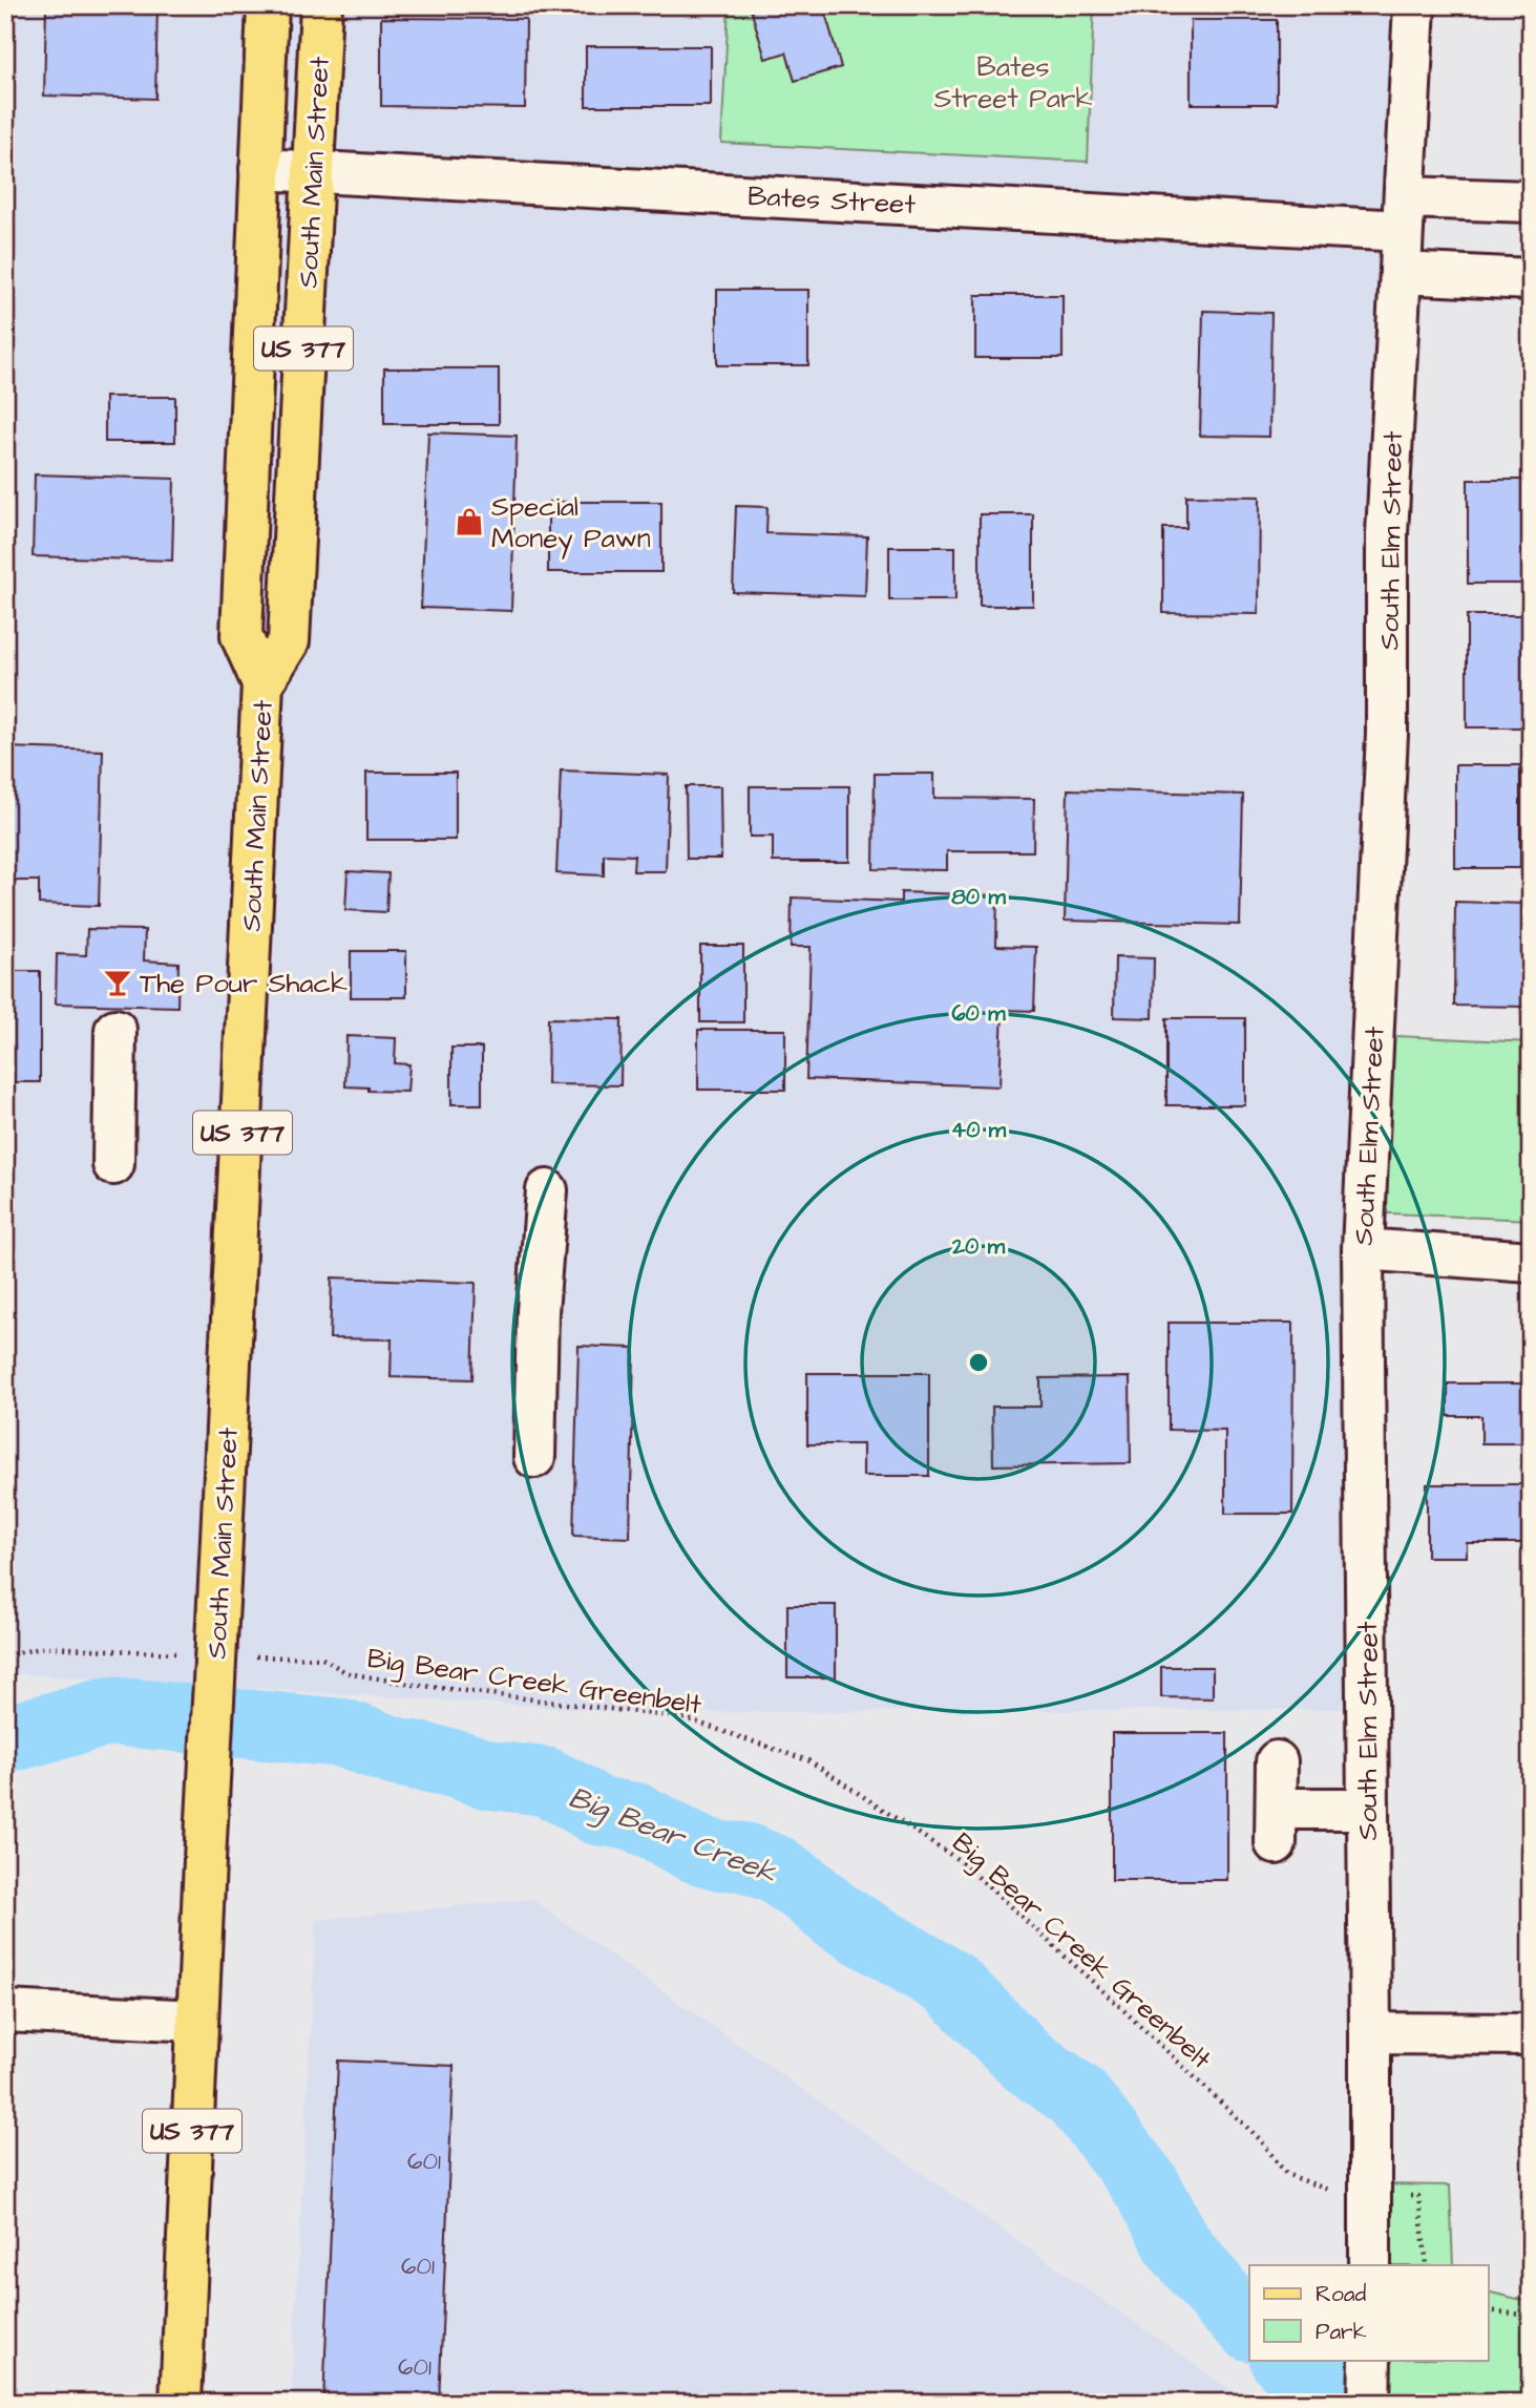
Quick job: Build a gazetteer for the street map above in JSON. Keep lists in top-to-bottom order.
{
  "streets": {
    "main road": ["South Main Street", "US 377"],
    "street": ["Bates Street", "South Elm Street"],
    "path": ["Big Bear Creek Greenbelt"]
  },
  "crossings": [
    ["South Main Street", "Bates Street"],
    ["Bates Street", "South Elm Street"]
  ],
  "water": ["Big Bear Creek"],
  "parks": ["Bates Street Park"],
  "places": {
    "shop": ["Special Money Pawn"],
    "bar": ["The Pour Shack"]
  },
  "house_numbers": ["601", "601", "601"],
  "legend": ["Road", "Park"],
  "rings": [
    "80 m",
    "60 m",
    "40 m",
    "20 m"
  ]
}
